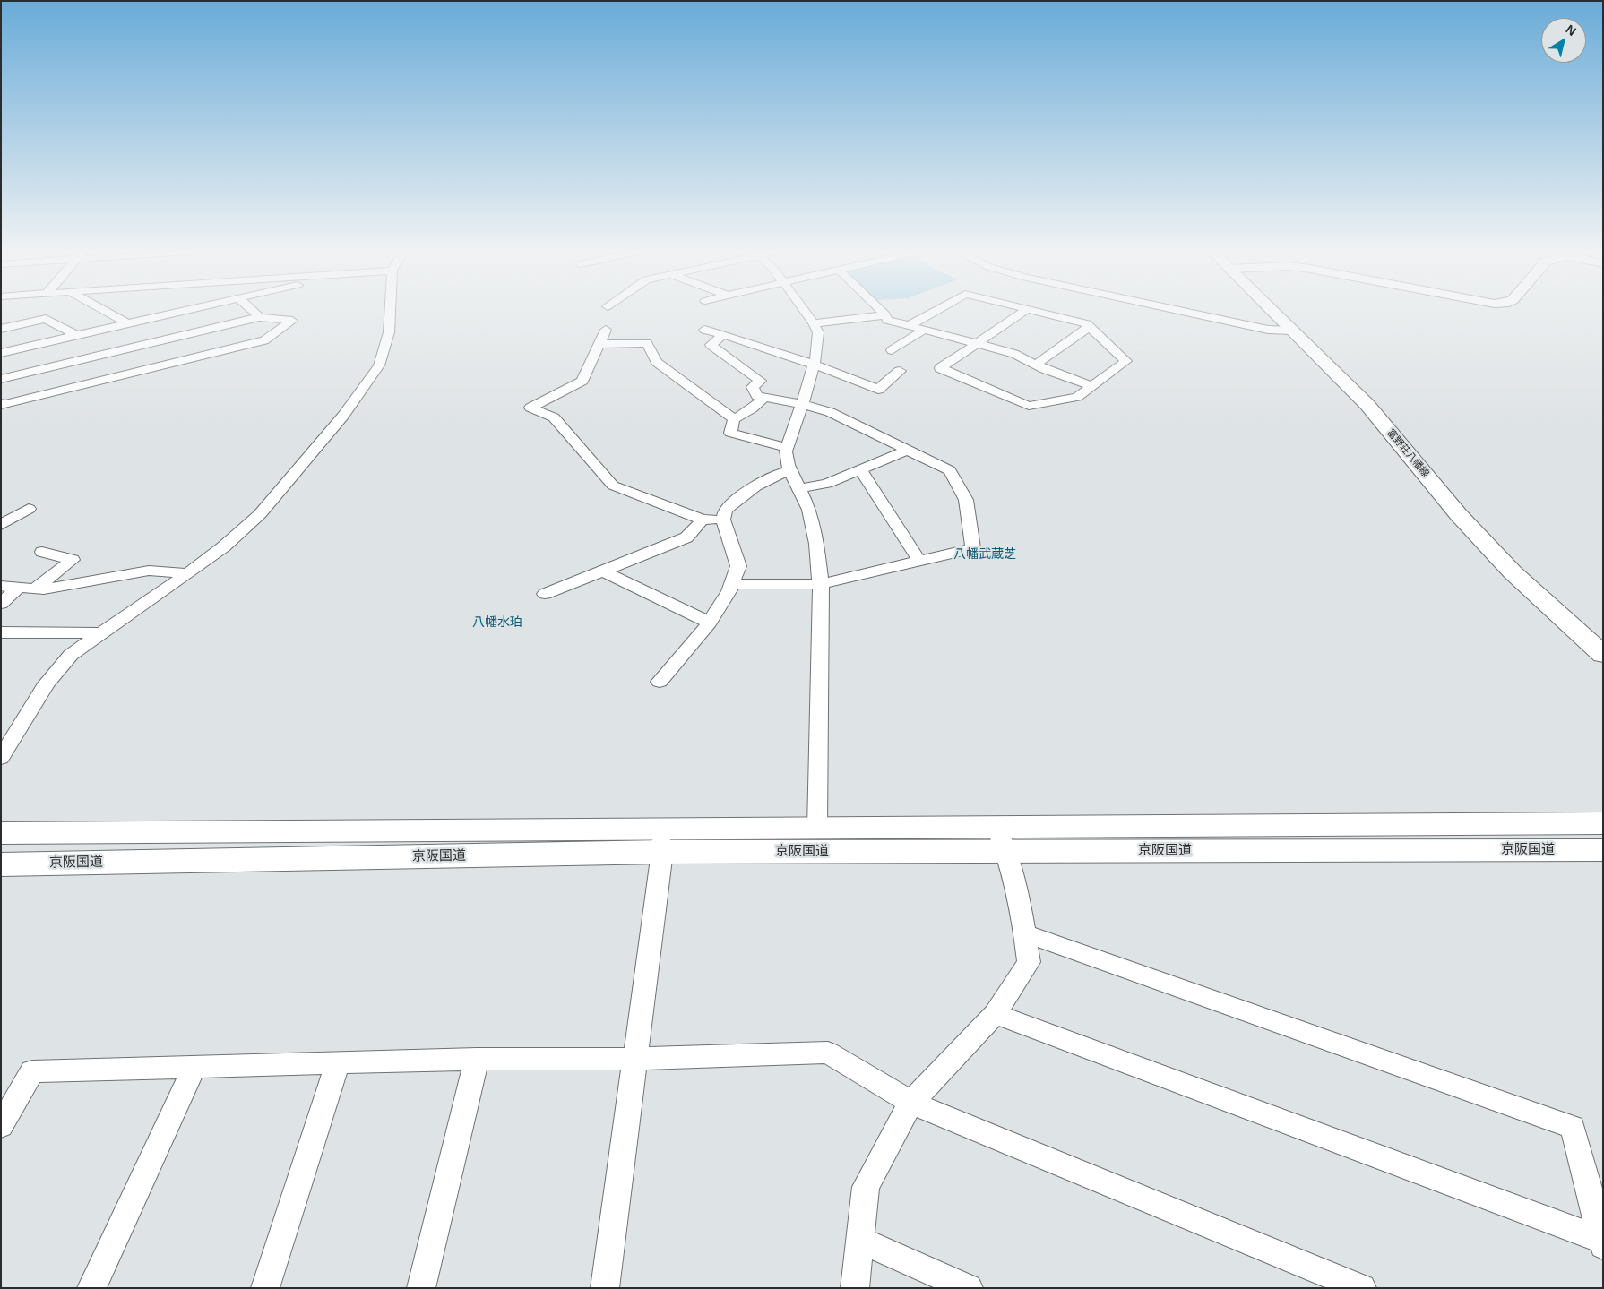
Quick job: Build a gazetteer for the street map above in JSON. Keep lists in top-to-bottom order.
{
  "streets": {
    "main road": ["富野荘八幡線", "京阪国道"]
  },
  "districts": ["八幡武蔵芝", "八幡水珀"],
  "north": "top right"
}
